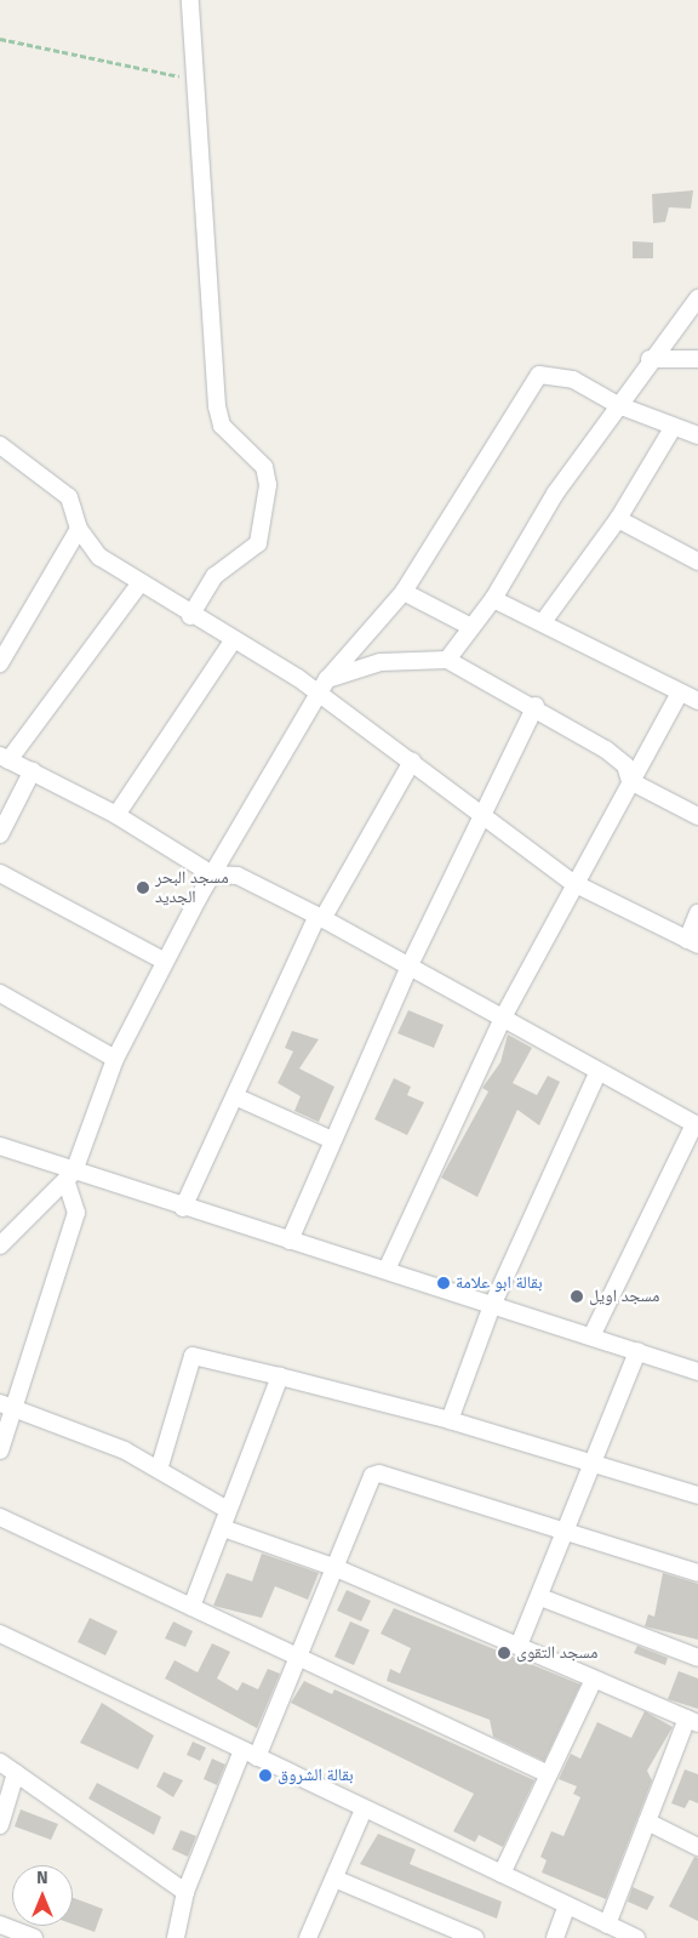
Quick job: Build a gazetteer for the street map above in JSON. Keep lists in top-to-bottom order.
{
  "places": [
    "مسجد البحر الجديد",
    "بقالة ابو علامة",
    "مسجد اويل",
    "مسجد التقوى",
    "بقالة الشروق"
  ],
  "north": "top"
}
